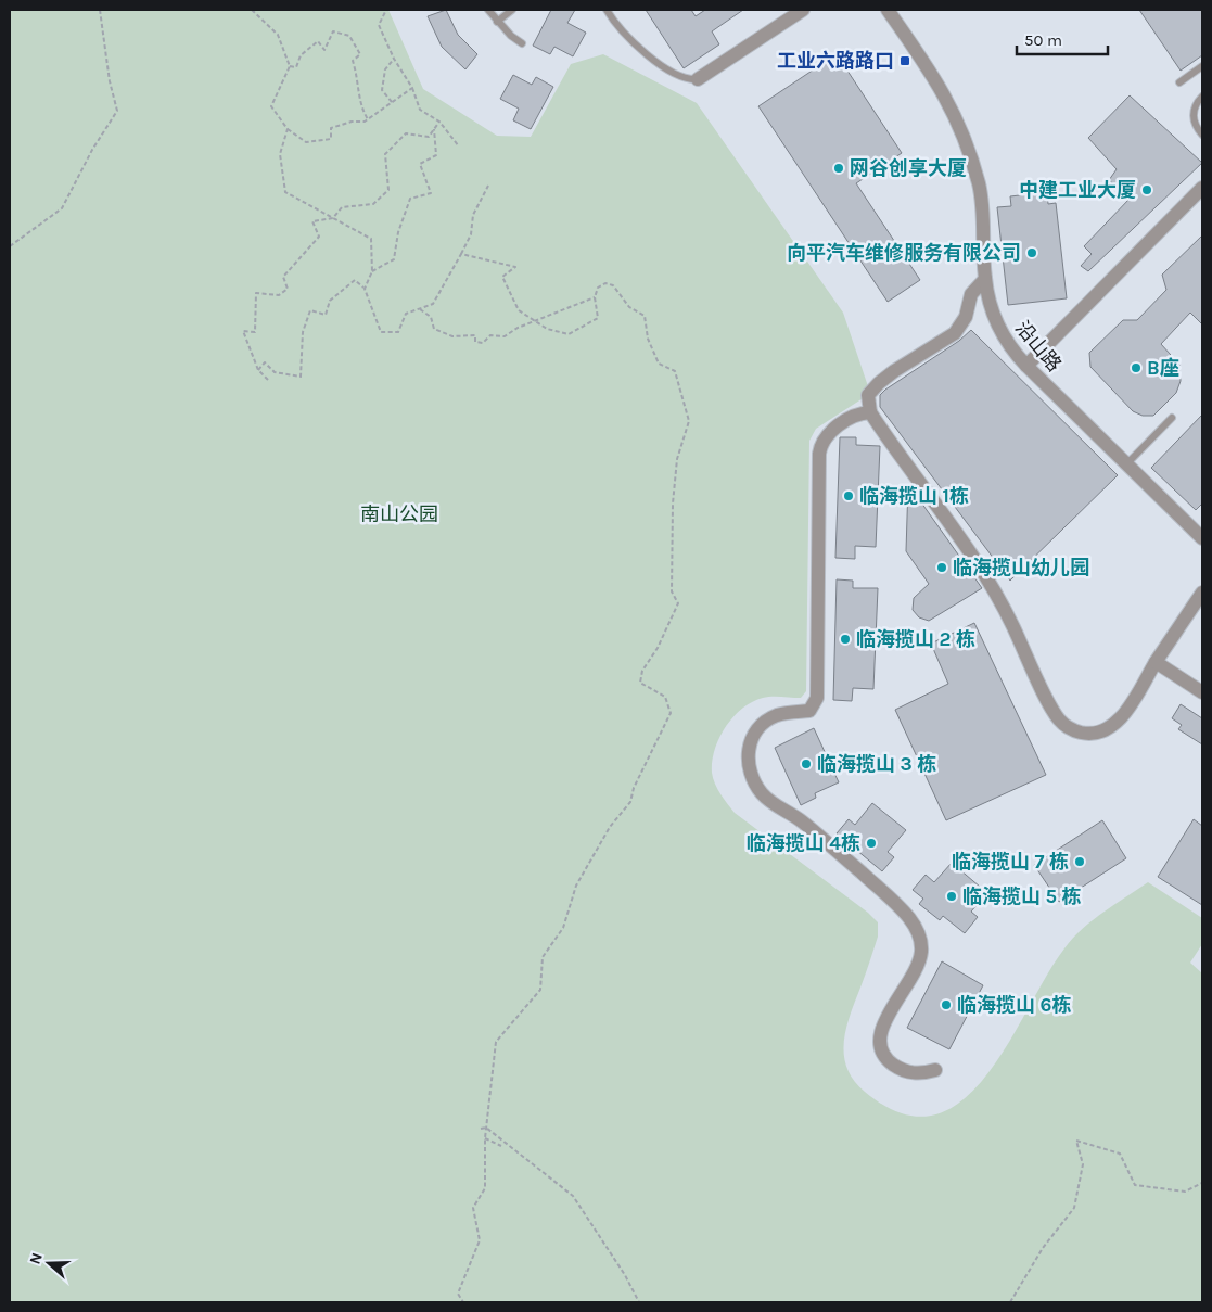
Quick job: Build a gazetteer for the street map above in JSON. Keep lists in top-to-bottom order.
{
  "streets": {
    "street": ["沿山路"]
  },
  "parks": ["南山公园"],
  "places": {
    "transit": ["工业六路路口"],
    "other": [
      "网谷创享大厦",
      "中建工业大厦",
      "向平汽车维修服务有限公司",
      "B座",
      "临海揽山 1栋",
      "临海揽山幼儿园",
      "临海揽山 2 栋",
      "临海揽山 3 栋",
      "临海揽山 4栋",
      "临海揽山 7 栋",
      "临海揽山 5 栋",
      "临海揽山 6栋"
    ]
  },
  "scale_bar": "50 m",
  "north": "left"
}
